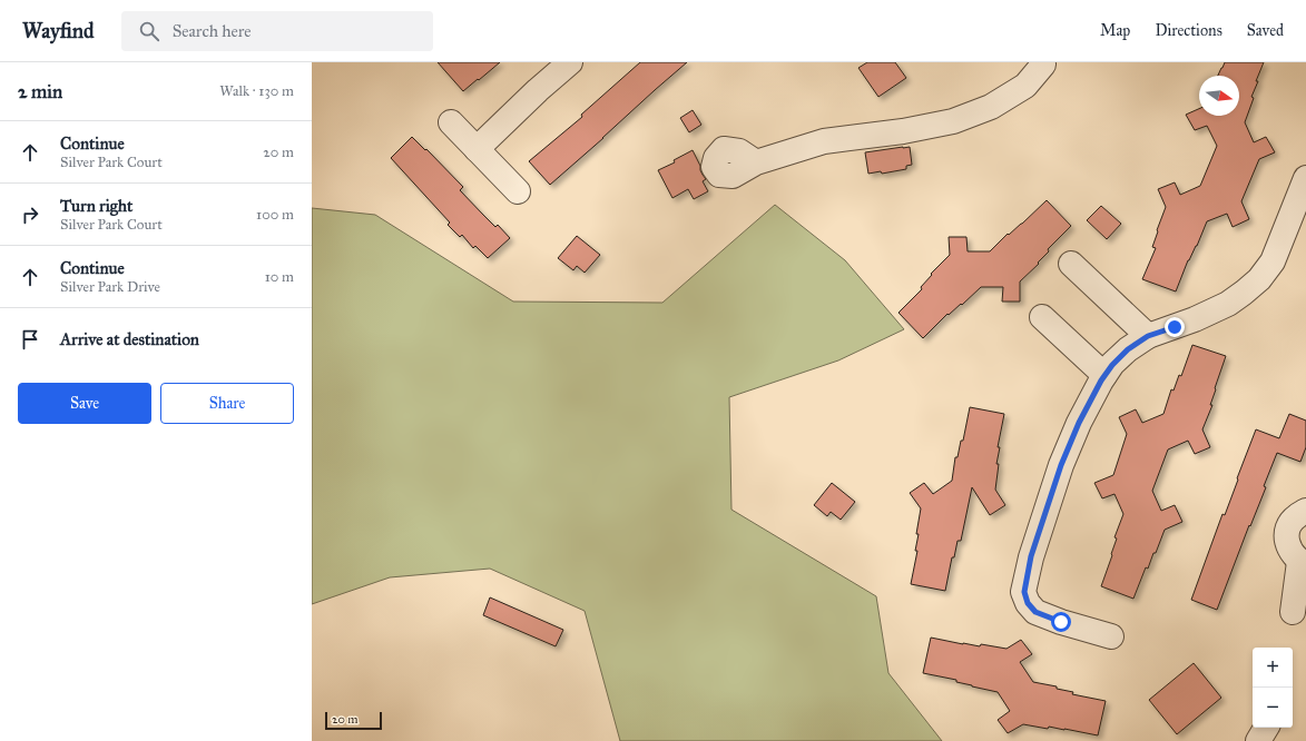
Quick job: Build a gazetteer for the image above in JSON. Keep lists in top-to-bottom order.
{
  "scale_bar": "20 m",
  "north": "right",
  "page": {
    "header": "Wayfind",
    "search": "Search here",
    "nav": ["Map", "Directions", "Saved"],
    "heading": ["2 min", "Walk · 130 m"],
    "list": [
      ["Continue", "Silver Park Court", "20 m"],
      ["Turn right", "Silver Park Court", "100 m"],
      ["Continue", "Silver Park Drive", "10 m"],
      "Arrive at destination"
    ],
    "buttons": ["Save", "Share"],
    "map_buttons": ["+", "−"],
    "scale": "20 m"
  }
}
